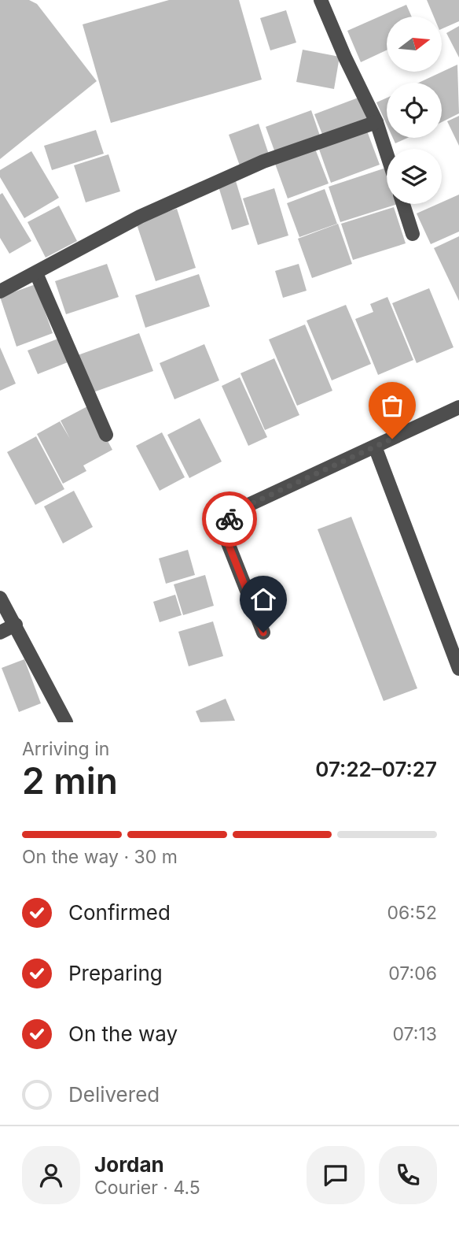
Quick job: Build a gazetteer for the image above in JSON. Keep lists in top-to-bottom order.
{
  "north": "right",
  "page": {
    "heading": ["2 min", "Arriving in", "07:22–07:27"],
    "panel": ["Jordan", "Courier · 4.5"],
    "bar": "On the way · 30 m",
    "list": [
      ["Confirmed", "06:52"],
      ["Preparing", "07:06"],
      ["On the way", "07:13"],
      "Delivered"
    ]
  }
}
